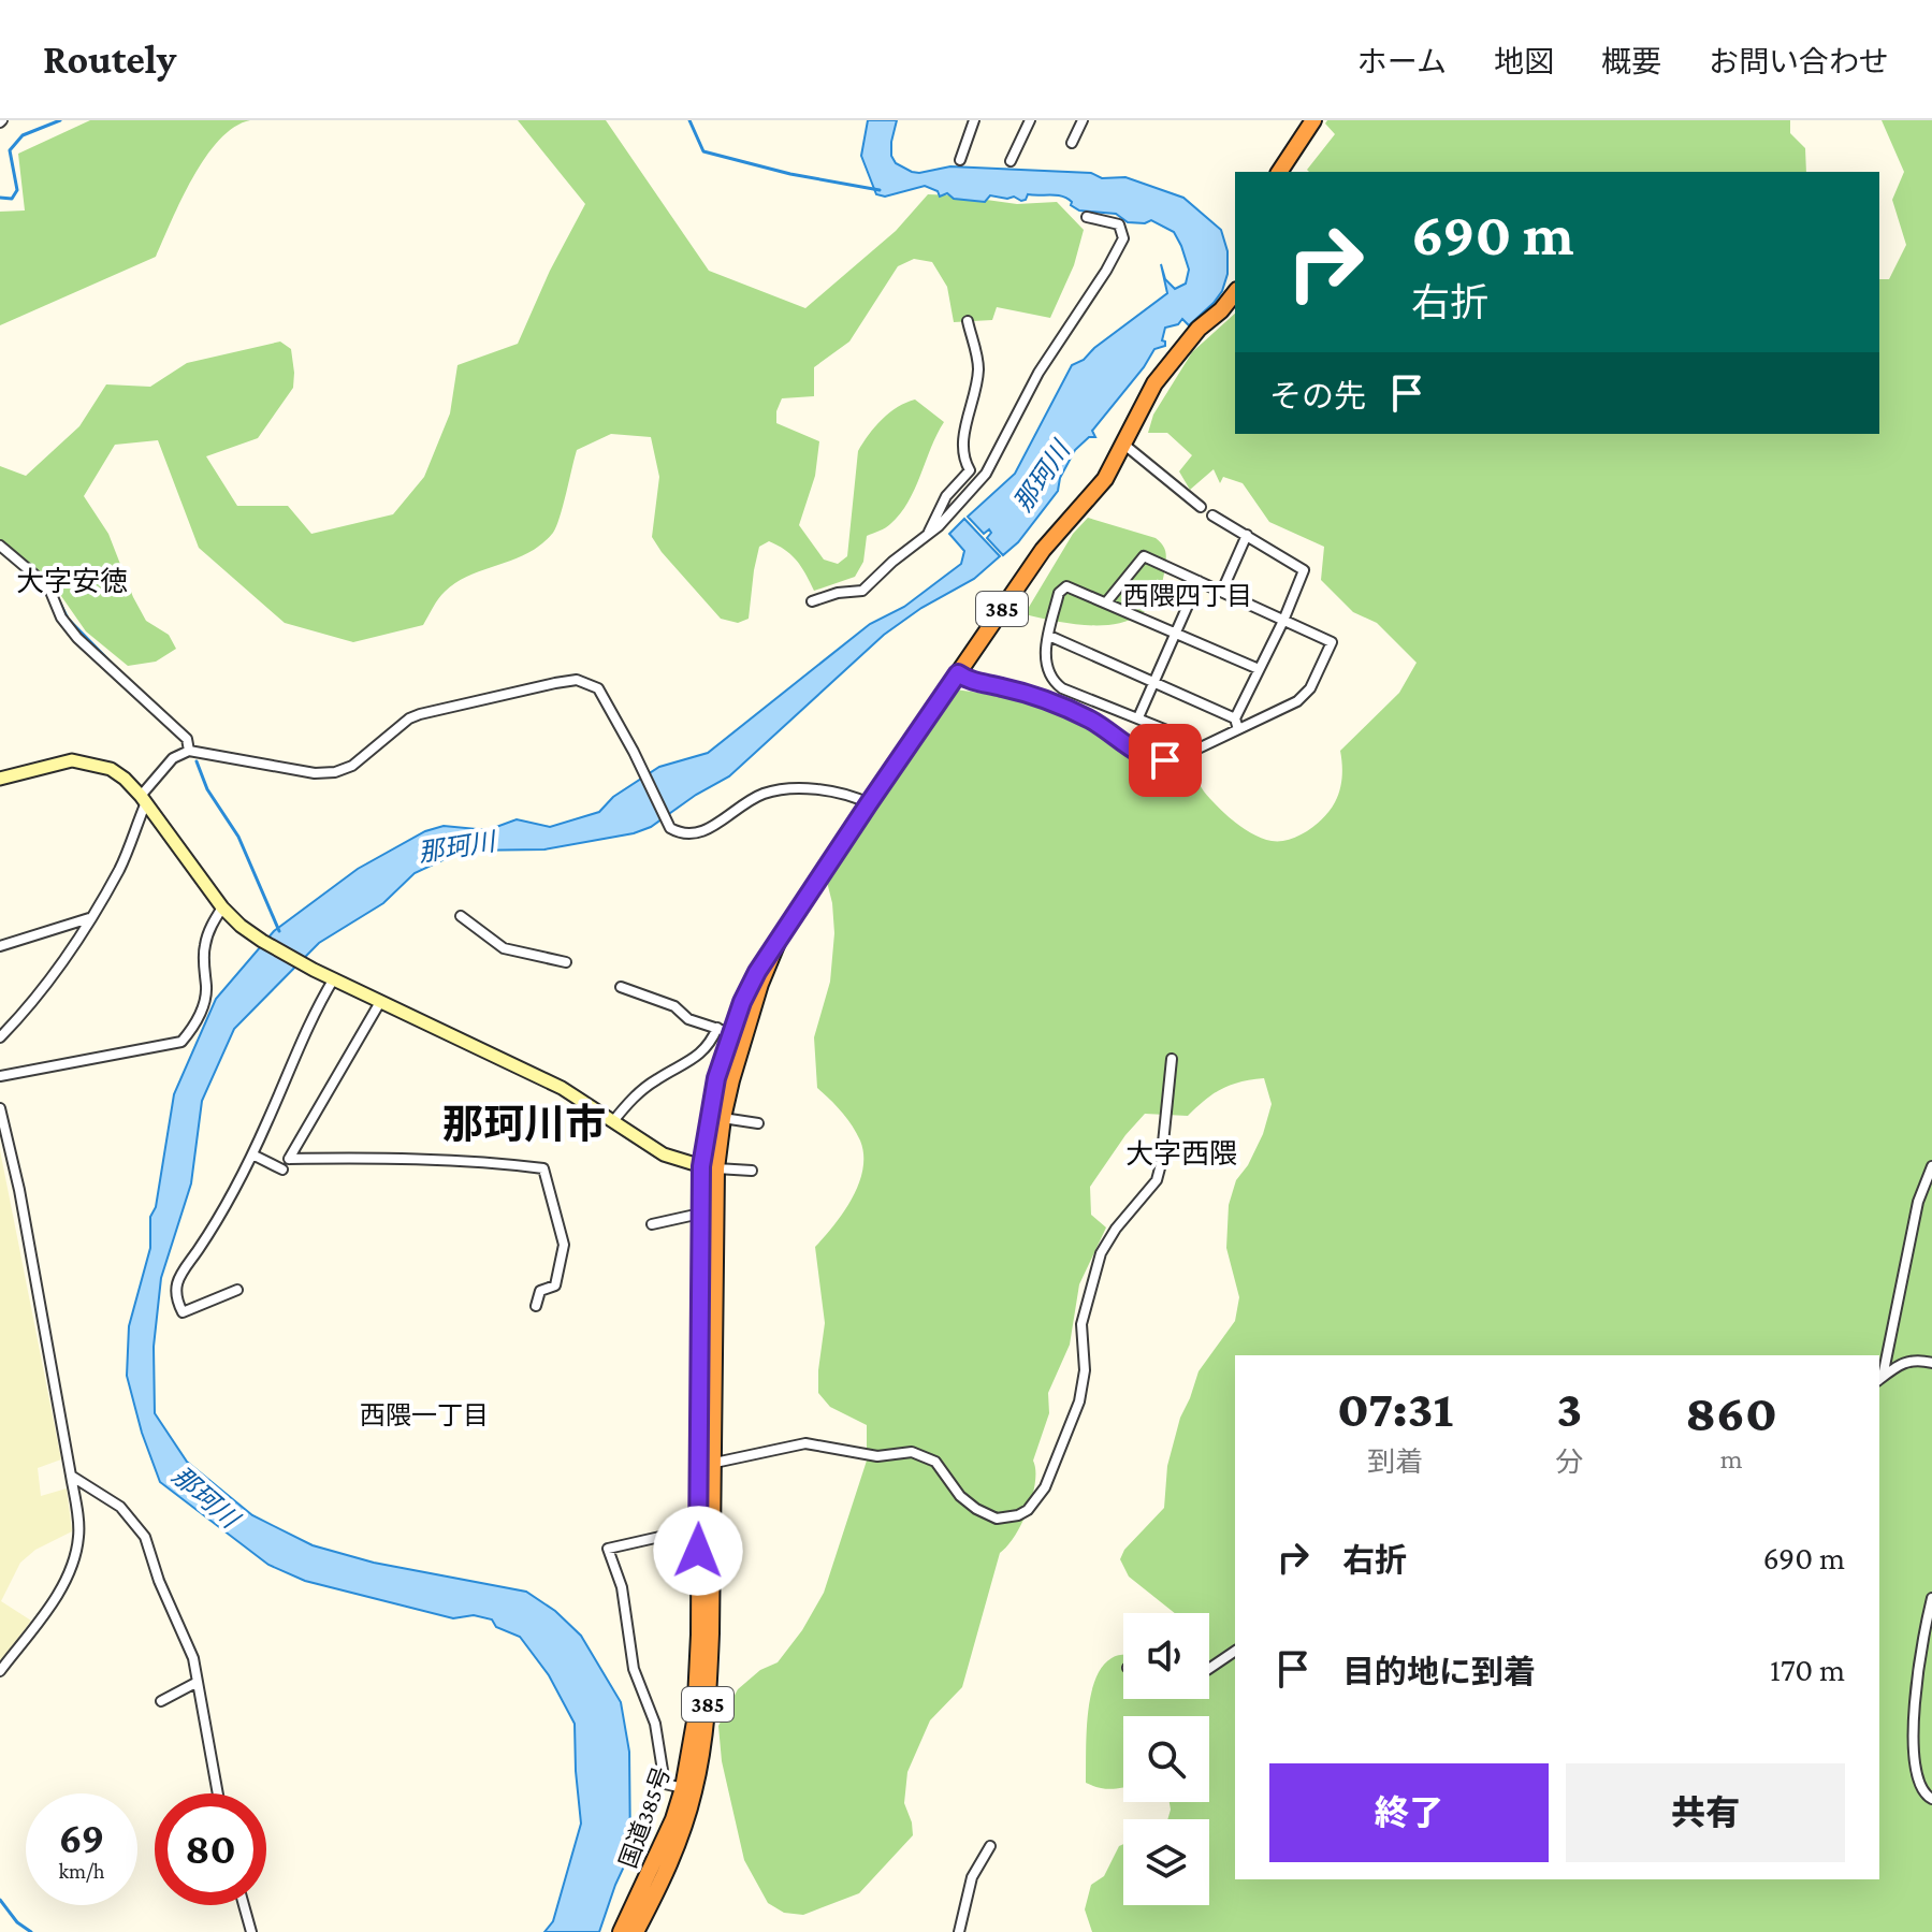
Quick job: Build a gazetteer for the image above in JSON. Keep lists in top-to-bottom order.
{
  "streets": {
    "highway": ["385", "国道385号"]
  },
  "districts": [
    "大字安徳",
    "西隈四丁目",
    "那珂川市",
    "大字西隈",
    "西隈一丁目"
  ],
  "water": ["那珂川"],
  "page": {
    "header": "Routely",
    "nav": [
      "ホーム",
      "地図",
      "概要",
      "お問い合わせ"
    ],
    "turn": ["690 m", "右折"],
    "then": "その先",
    "eta": [
      "07:31",
      "到着",
      "3",
      "分",
      "860",
      "m"
    ],
    "list": [
      {
        "name": "右折",
        "value": "690 m"
      },
      {
        "name": "目的地に到着",
        "value": "170 m"
      }
    ],
    "buttons": ["終了", "共有"],
    "speed": "69 km/h",
    "limit": "80"
  }
}
